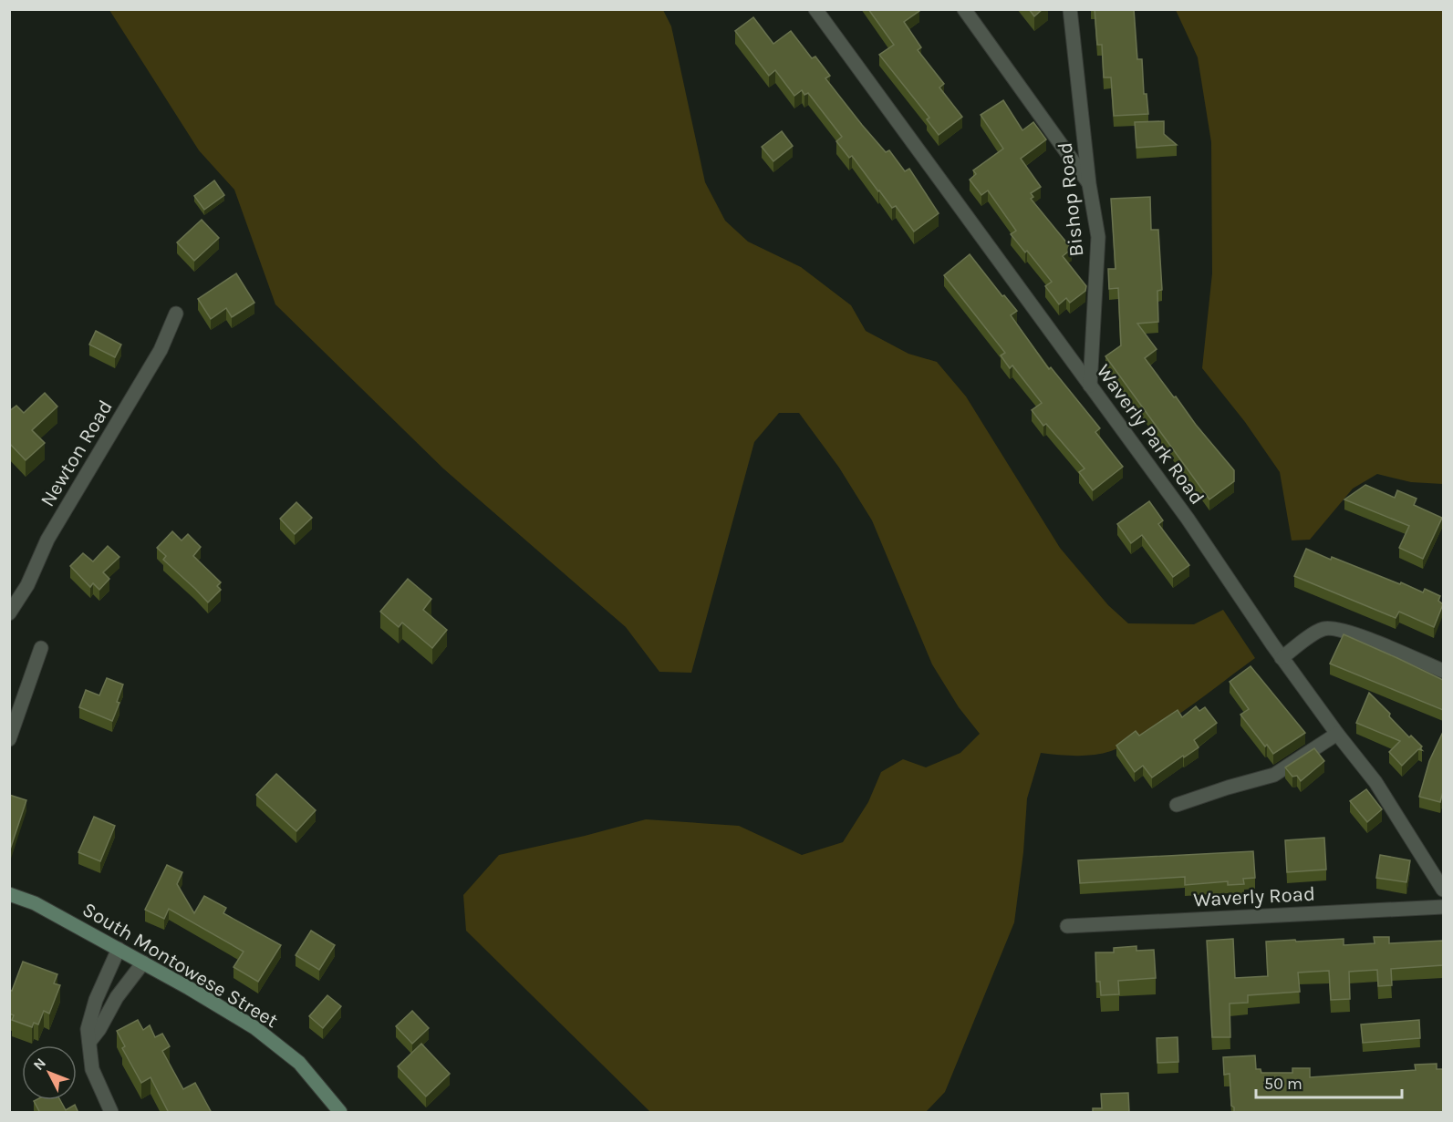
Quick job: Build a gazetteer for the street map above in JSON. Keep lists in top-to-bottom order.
{
  "streets": {
    "main road": ["South Montowese Street"],
    "street": [
      "Bishop Road",
      "Waverly Park Road",
      "Newton Road",
      "Waverly Road"
    ]
  },
  "crossings": [
    ["Bishop Road", "Waverly Park Road"]
  ],
  "scale_bar": "50 m",
  "north": "top left"
}
